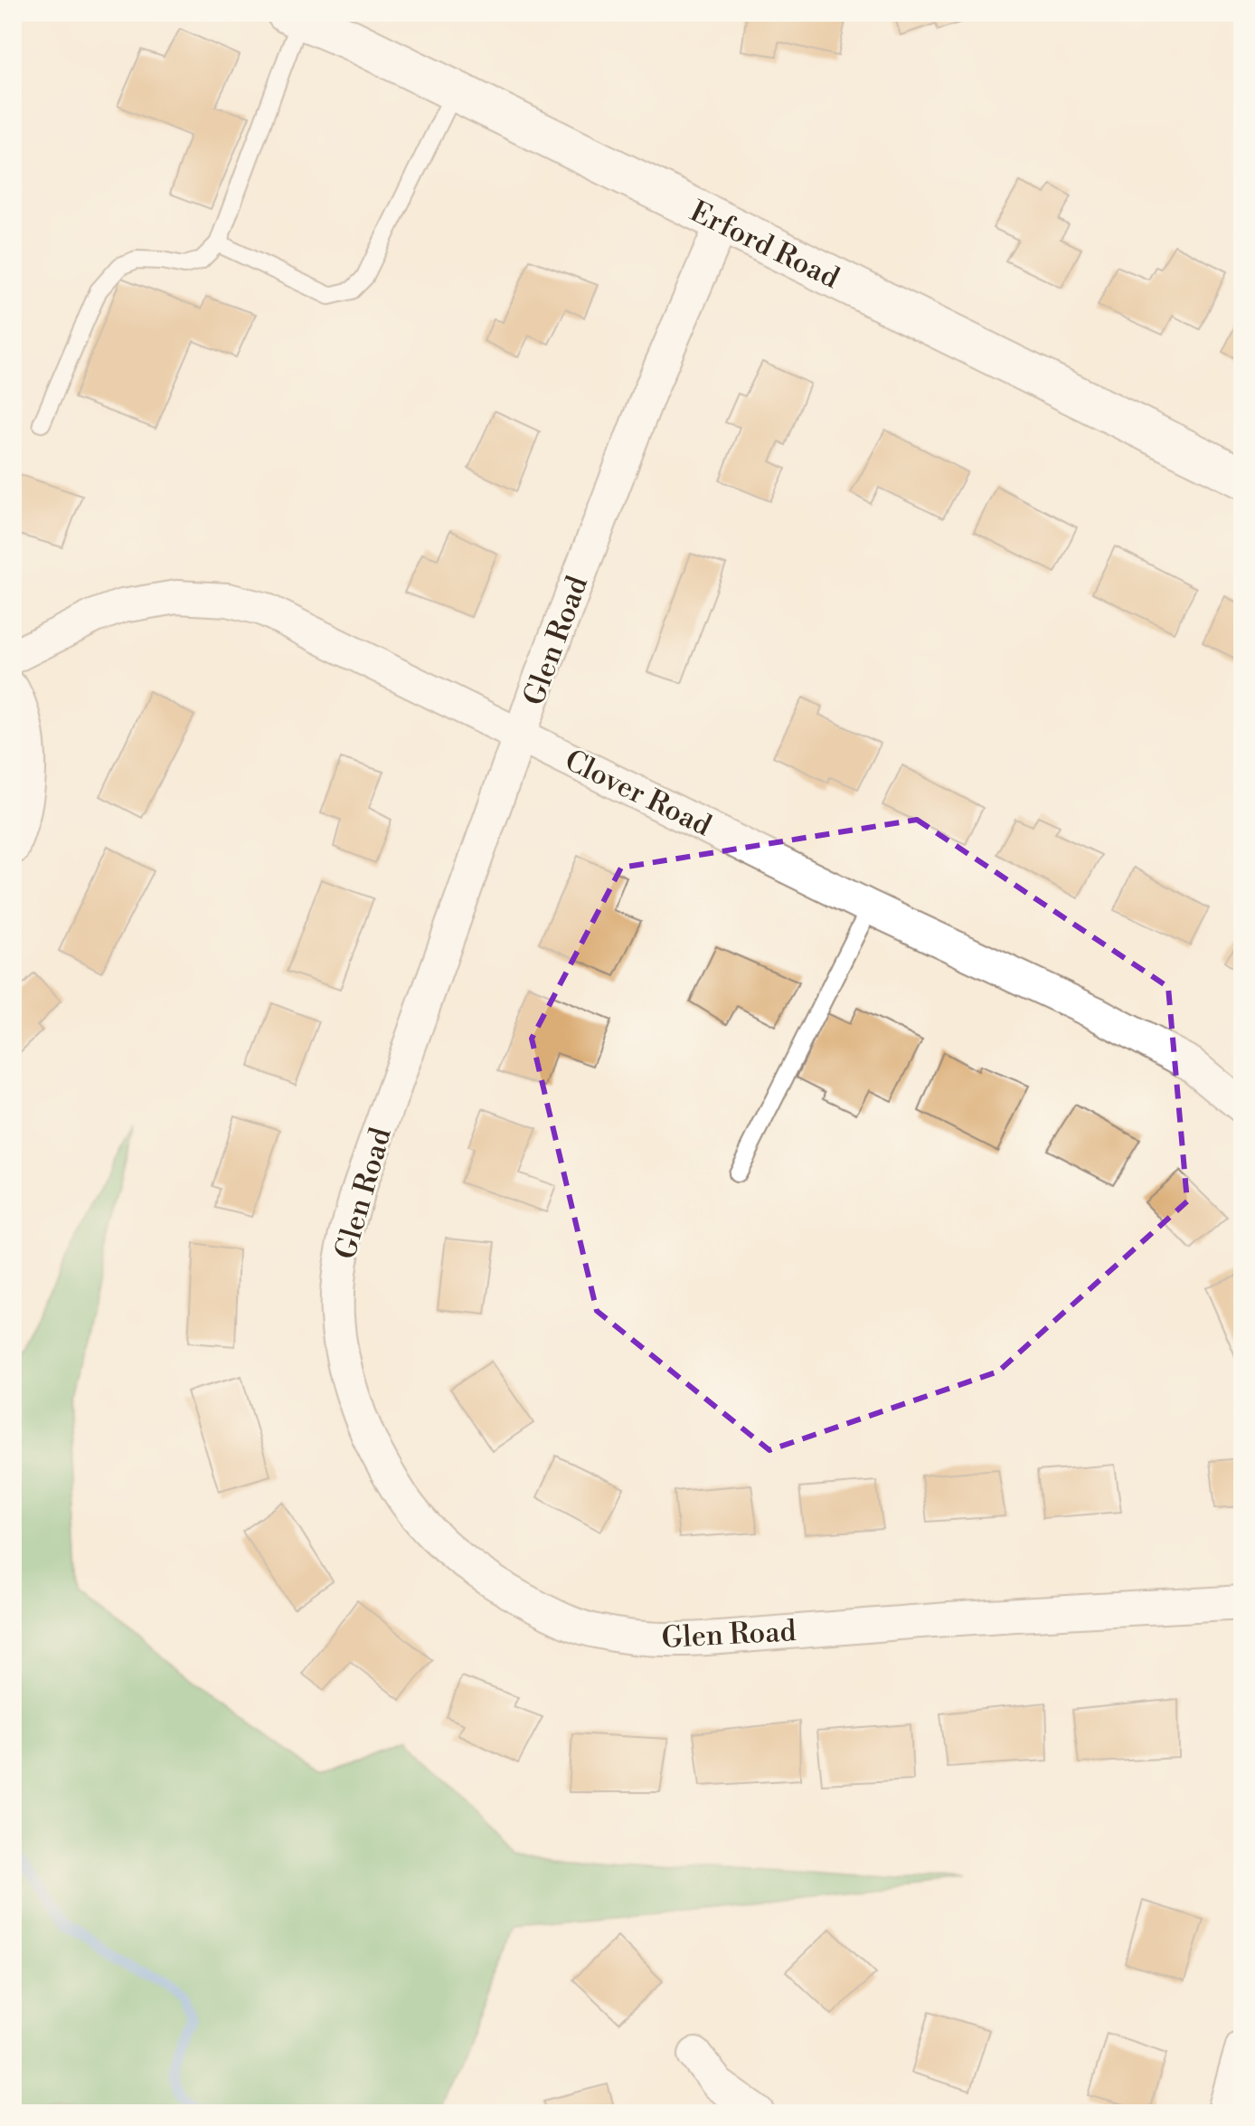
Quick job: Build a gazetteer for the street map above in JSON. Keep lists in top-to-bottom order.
{
  "streets": {
    "street": ["Erford Road", "Glen Road", "Clover Road"]
  },
  "crossings": [
    ["Erford Road", "Glen Road"],
    ["Glen Road", "Clover Road"]
  ]
}
